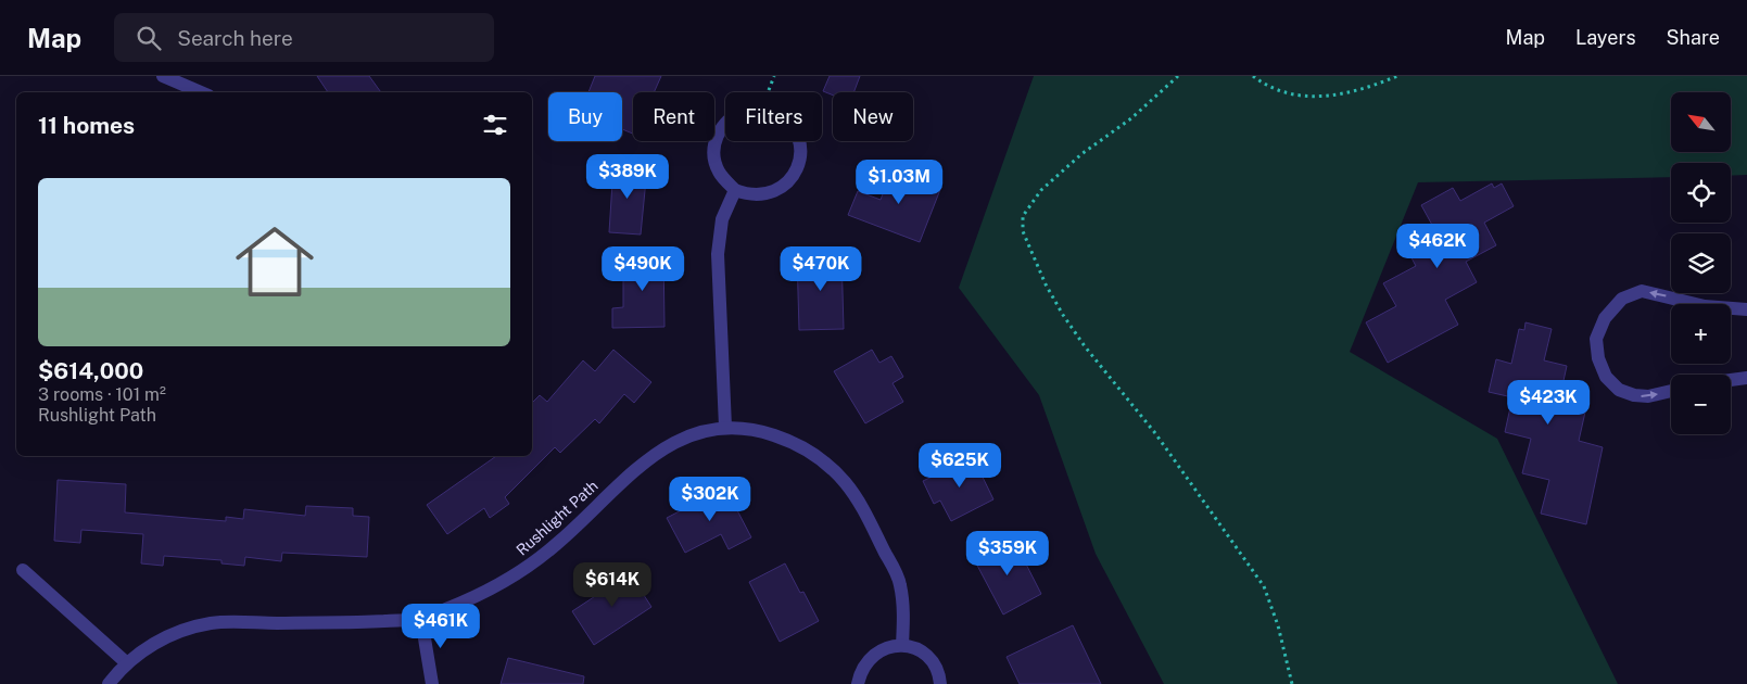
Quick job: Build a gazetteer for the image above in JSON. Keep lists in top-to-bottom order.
{
  "streets": {
    "street": ["Rushlight Path"]
  },
  "north": "top left",
  "page": {
    "header": "Map",
    "search": "Search here",
    "nav": ["Map", "Layers", "Share"],
    "map_buttons": ["+", "−"],
    "chip": [
      "Buy",
      "Rent",
      "Filters",
      "New"
    ],
    "heading": "11 homes",
    "price": [
      "$389K",
      "$1.03M",
      "$462K",
      "$490K",
      "$470K",
      "$423K",
      "$625K",
      "$302K",
      "$359K",
      "$614K",
      "$461K"
    ],
    "list": [
      {
        "name": "$614,000",
        "note": "3 rooms · 101 m² · Rushlight Path"
      }
    ]
  }
}
